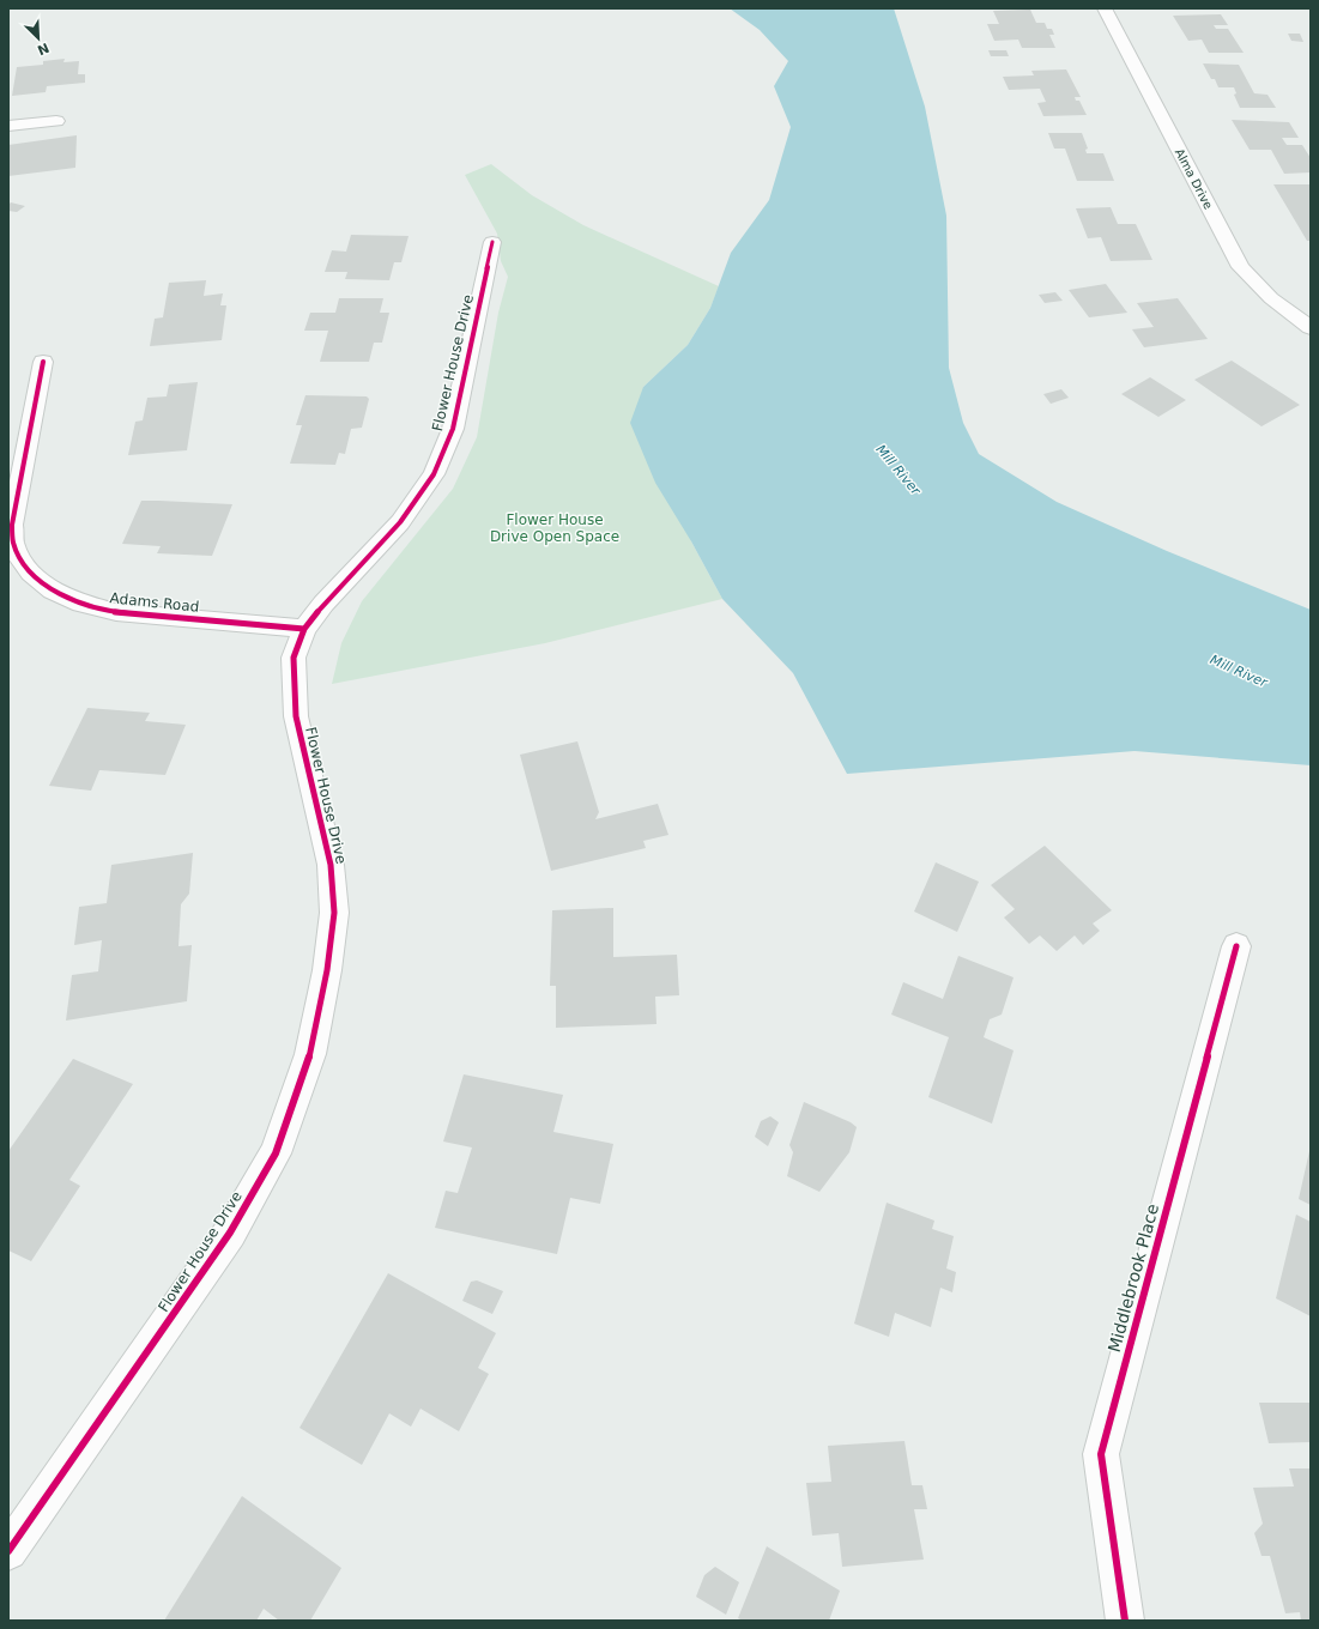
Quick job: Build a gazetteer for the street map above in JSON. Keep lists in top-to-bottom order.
{
  "streets": {
    "street": [
      "Alma Drive",
      "Flower House Drive",
      "Adams Road",
      "Middlebrook Place"
    ]
  },
  "crossings": [
    ["Flower House Drive", "Adams Road"]
  ],
  "water": ["Mill River"],
  "parks": ["Flower House Drive Open Space"],
  "north": "bottom right"
}
